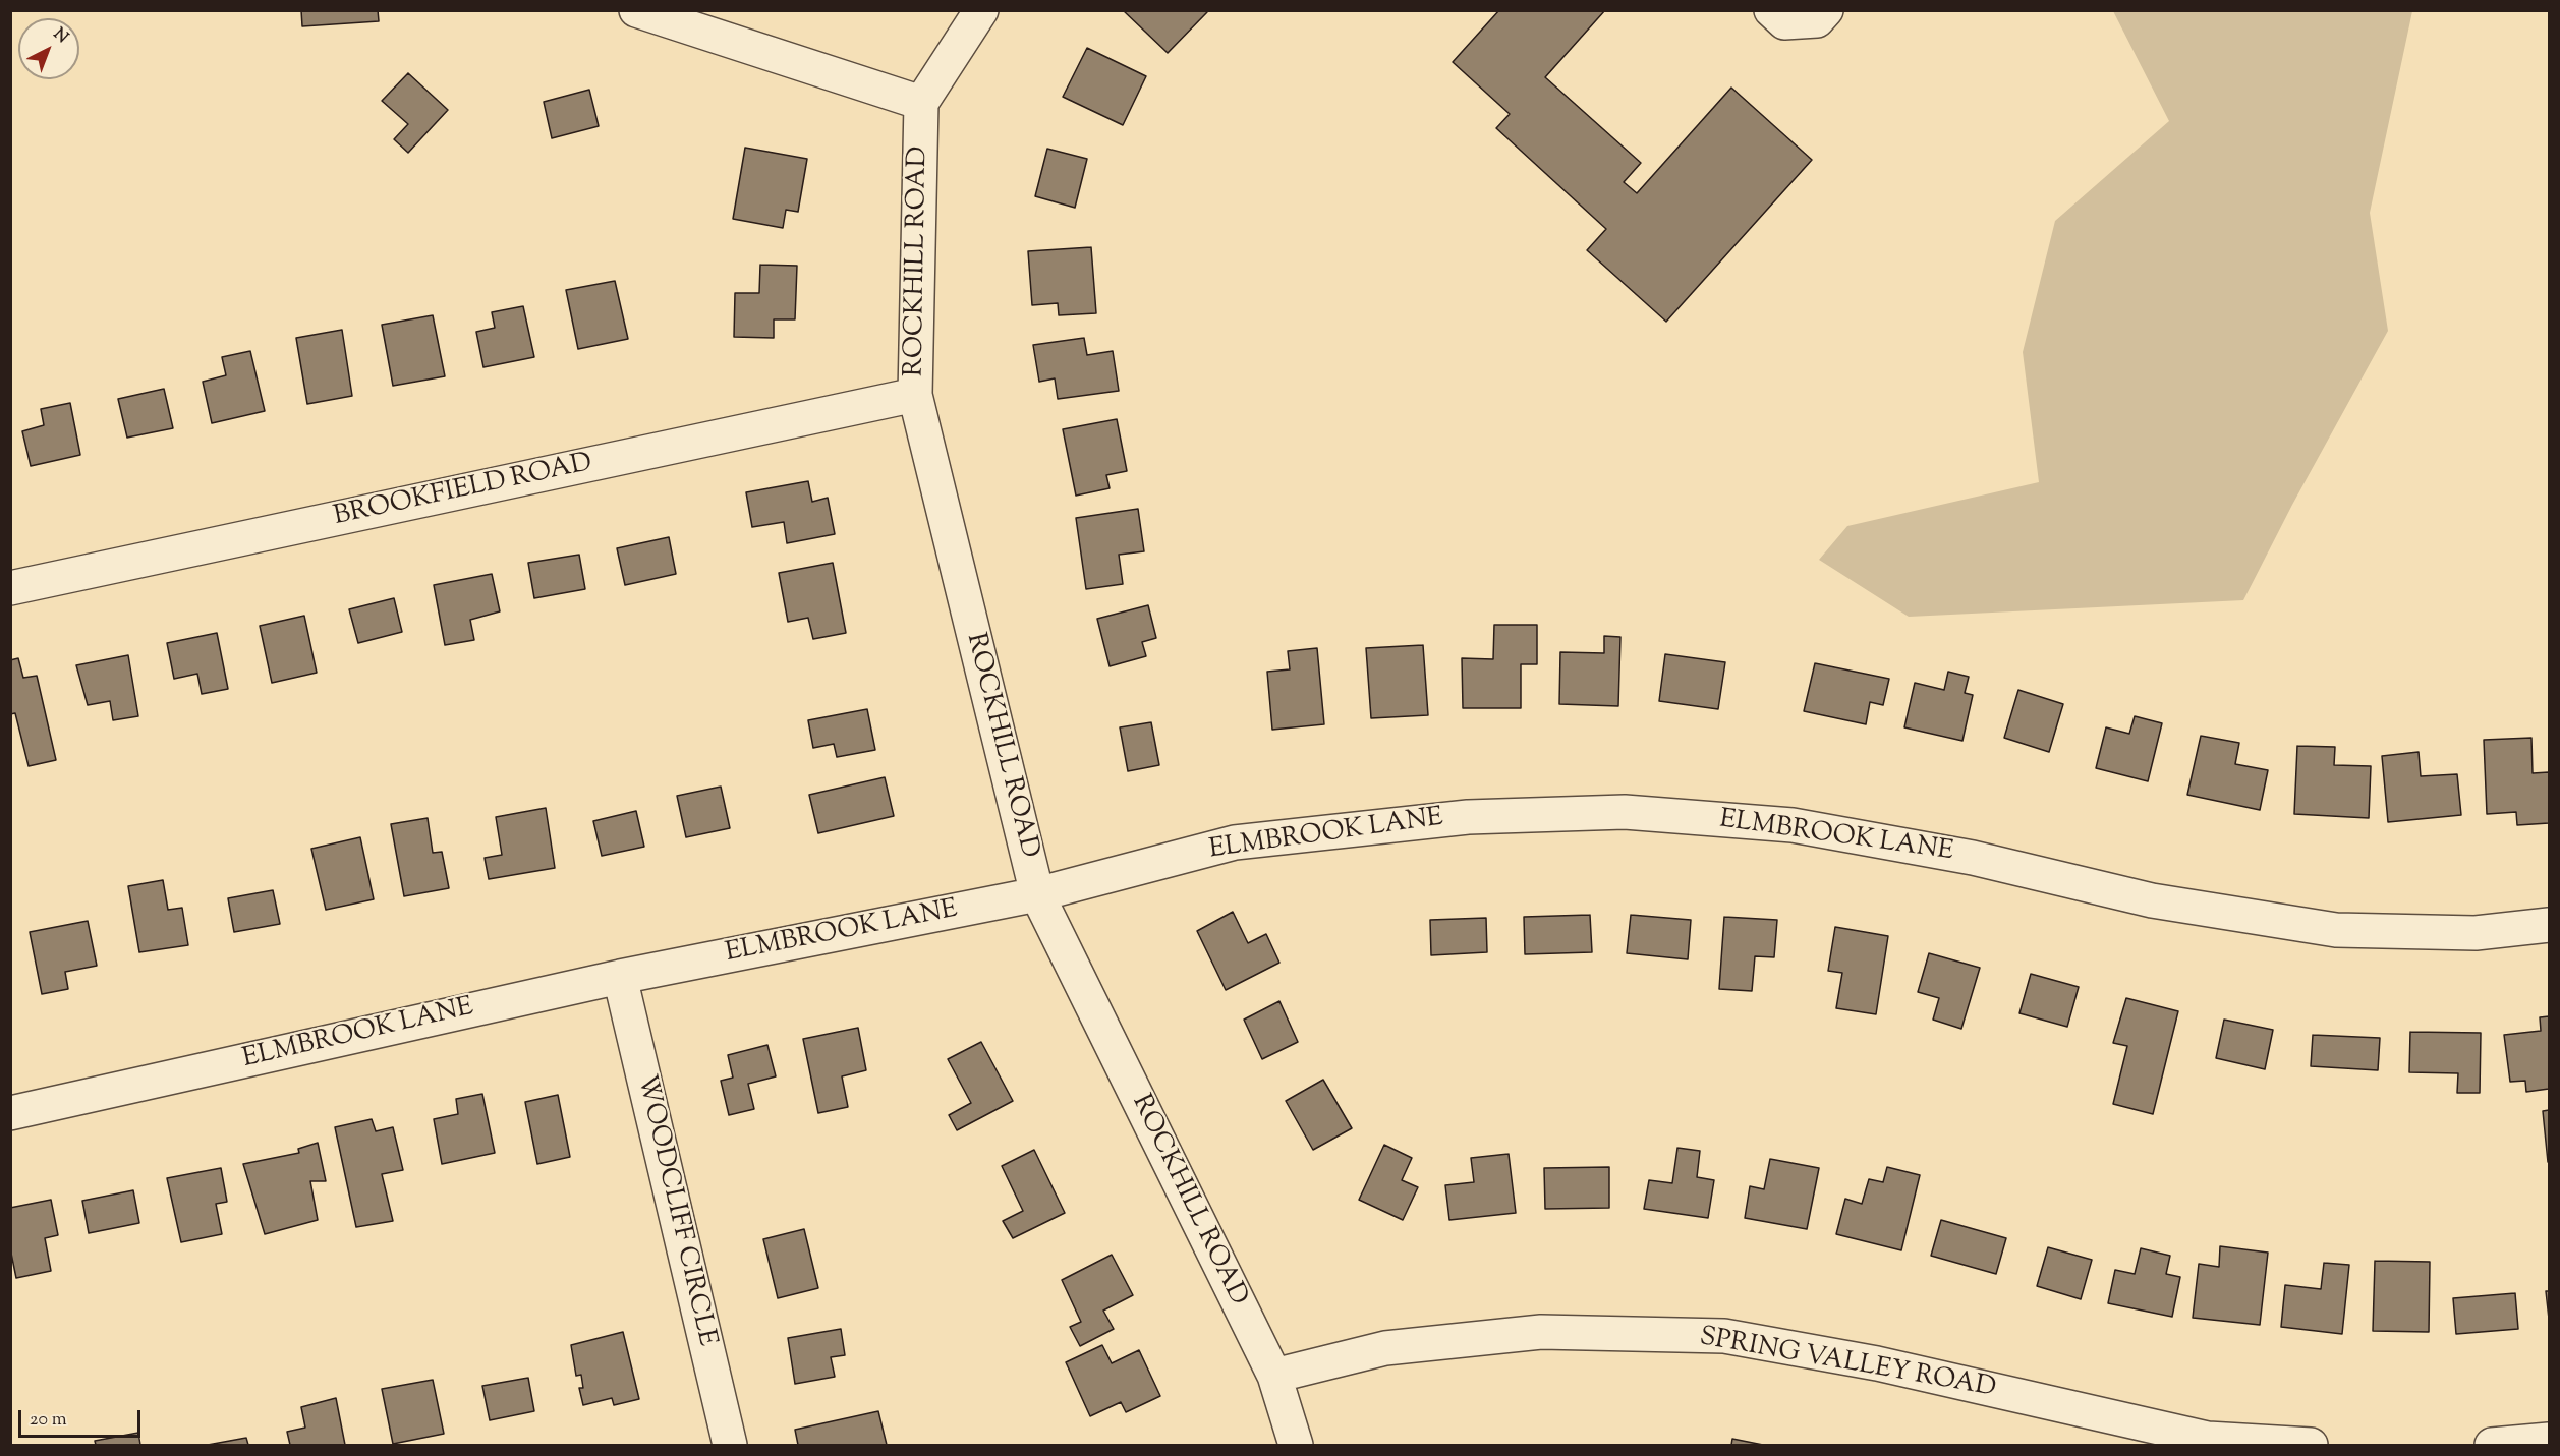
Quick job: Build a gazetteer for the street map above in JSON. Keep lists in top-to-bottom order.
{
  "streets": {
    "street": [
      "ROCKHILL ROAD",
      "BROOKFIELD ROAD",
      "ELMBROOK LANE",
      "WOODCLIFF CIRCLE",
      "SPRING VALLEY ROAD"
    ]
  },
  "crossings": [
    ["ROCKHILL ROAD", "BROOKFIELD ROAD"],
    ["ROCKHILL ROAD", "ELMBROOK LANE"],
    ["ROCKHILL ROAD", "SPRING VALLEY ROAD"],
    ["ELMBROOK LANE", "WOODCLIFF CIRCLE"]
  ],
  "scale_bar": "20 m",
  "north": "top right"
}
